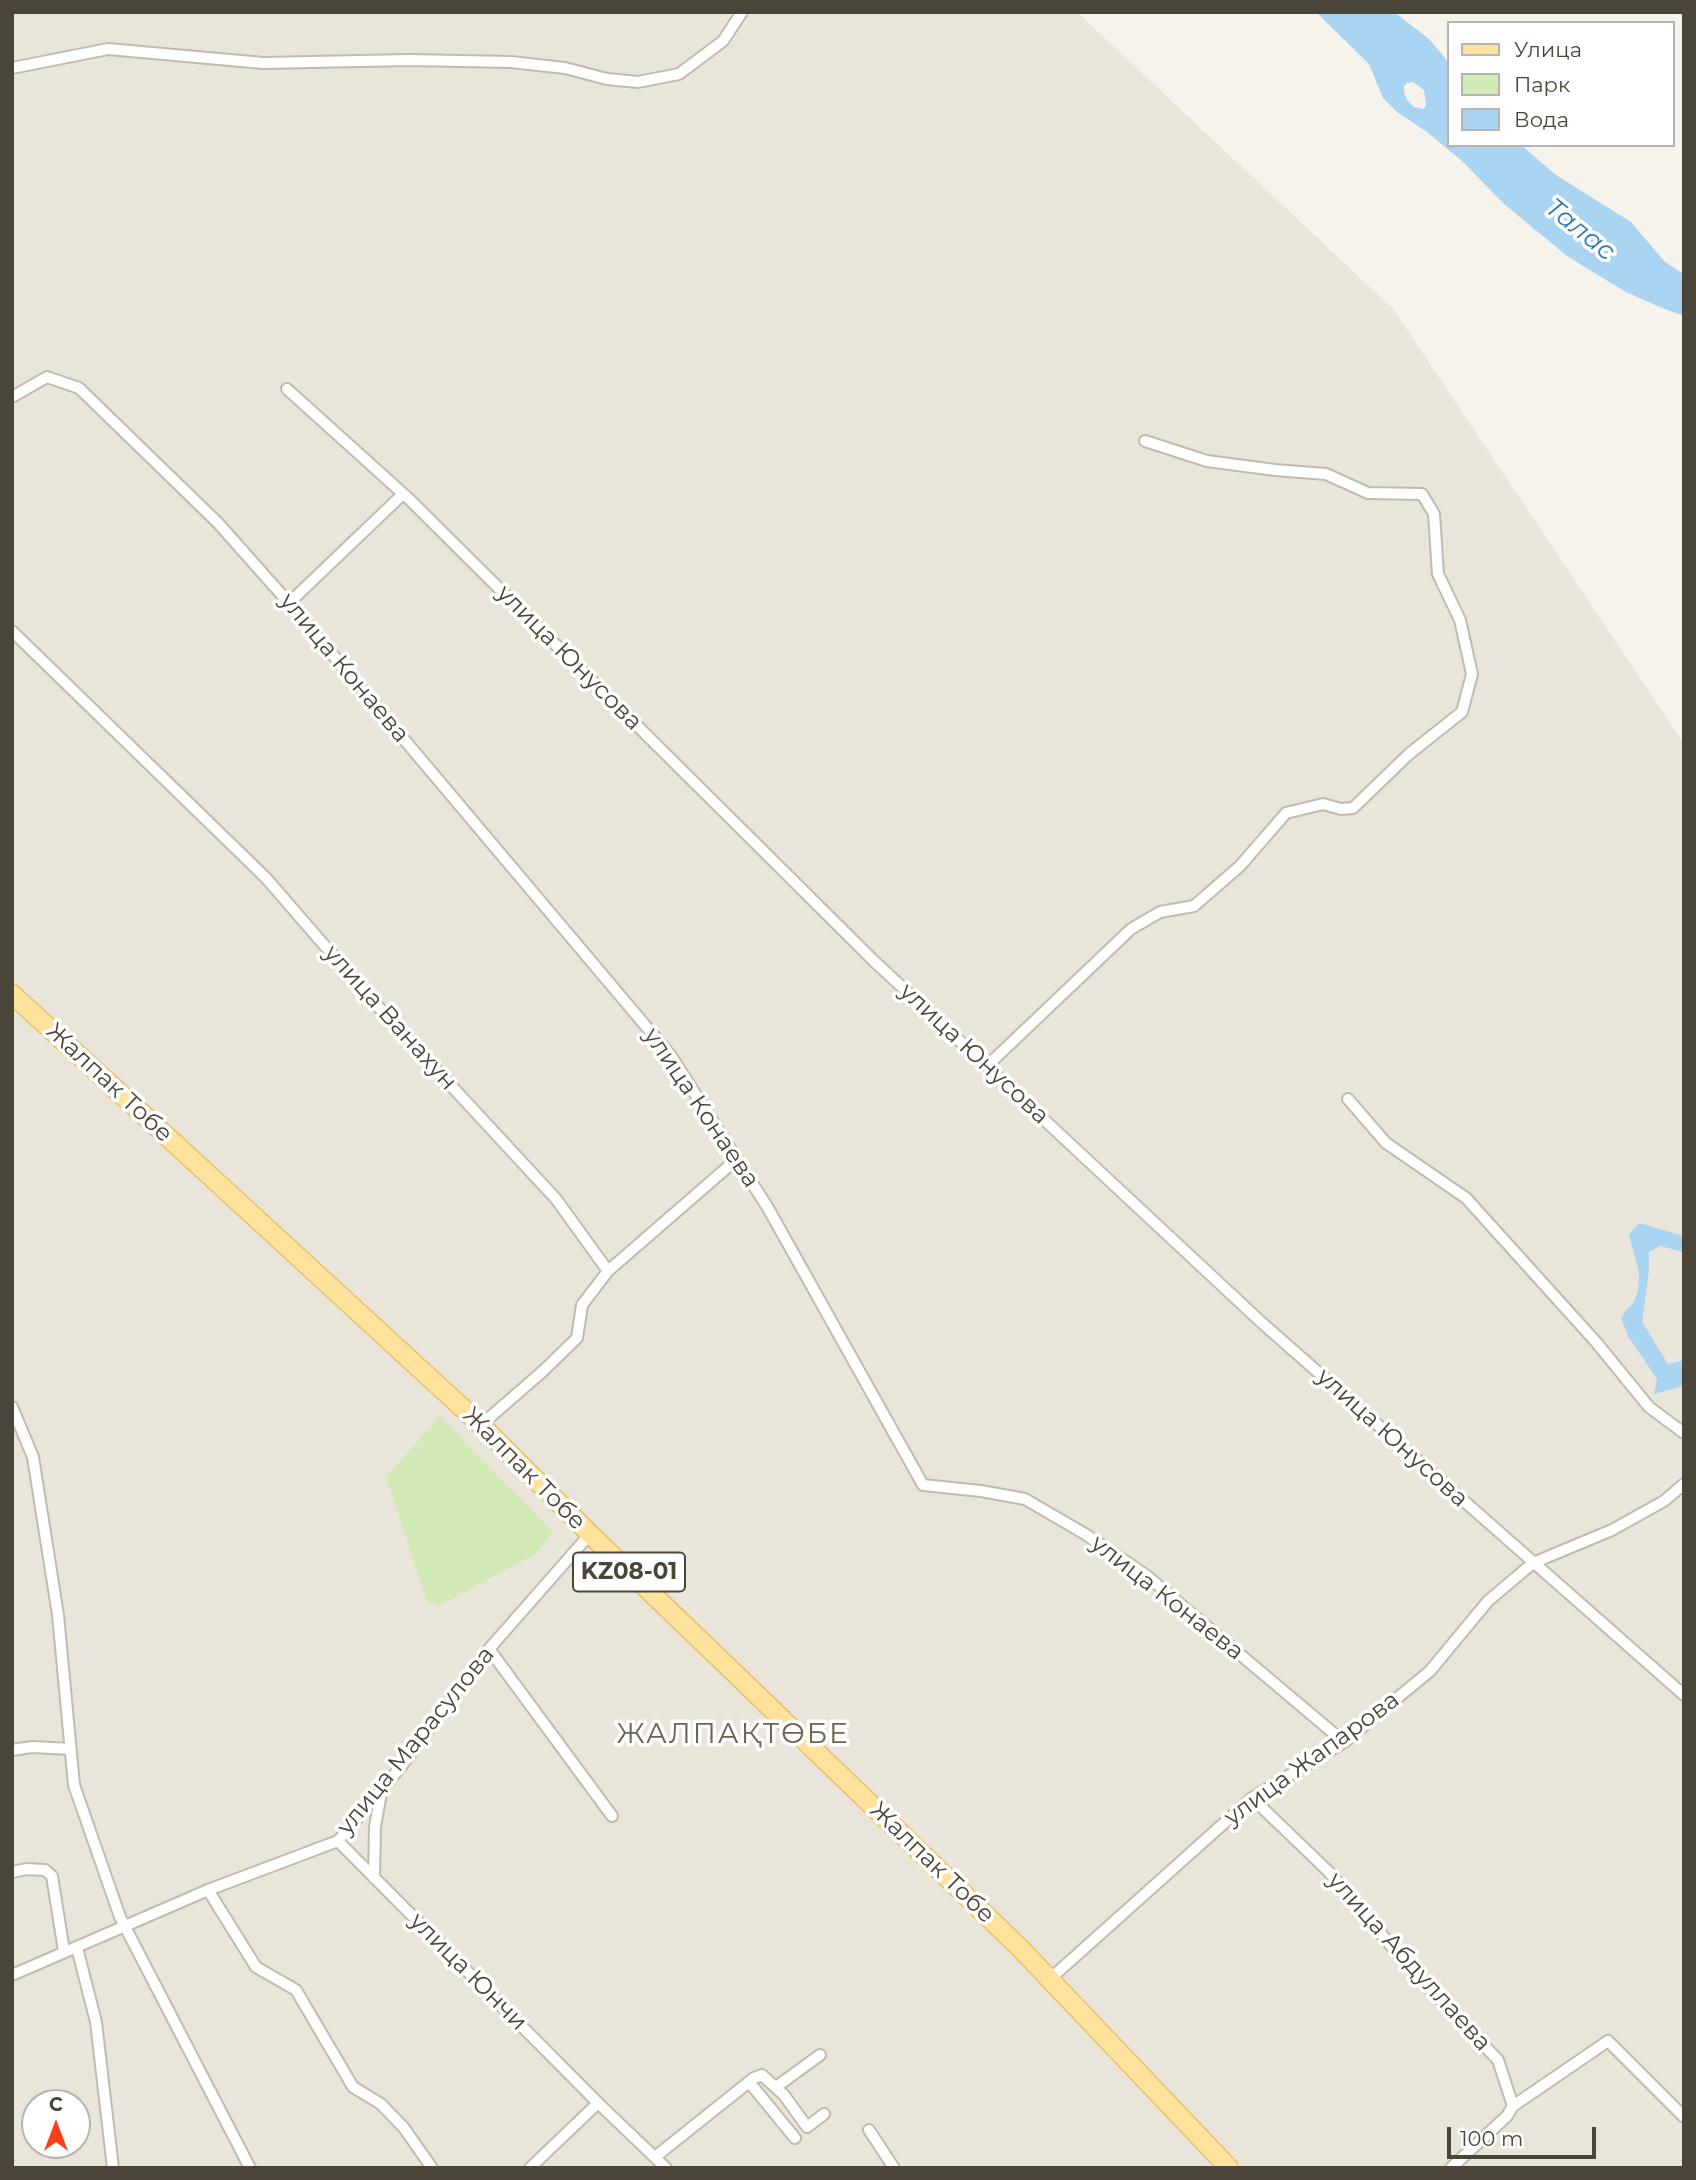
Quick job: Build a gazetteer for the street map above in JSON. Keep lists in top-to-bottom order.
{
  "streets": {
    "main road": ["Жалпак Тобе", "KZ08-01"],
    "street": [
      "улица Юнусова",
      "улица Конаева",
      "улица Ванахун",
      "улица Марасулова",
      "улица Жапарова",
      "улица Абдуллаева",
      "улица Юнчи"
    ]
  },
  "crossings": [
    ["улица Юнусова", "улица Жапарова"],
    ["улица Конаева", "улица Жапарова"],
    ["Жалпак Тобе", "улица Марасулова"],
    ["Жалпак Тобе", "улица Жапарова"],
    ["улица Марасулова", "улица Юнчи"],
    ["улица Жапарова", "улица Абдуллаева"]
  ],
  "districts": ["ЖАЛПАҚТӨБЕ"],
  "water": ["Талас"],
  "legend": ["Улица", "Парк", "Вода"],
  "scale_bar": "100 m",
  "north": "top"
}
